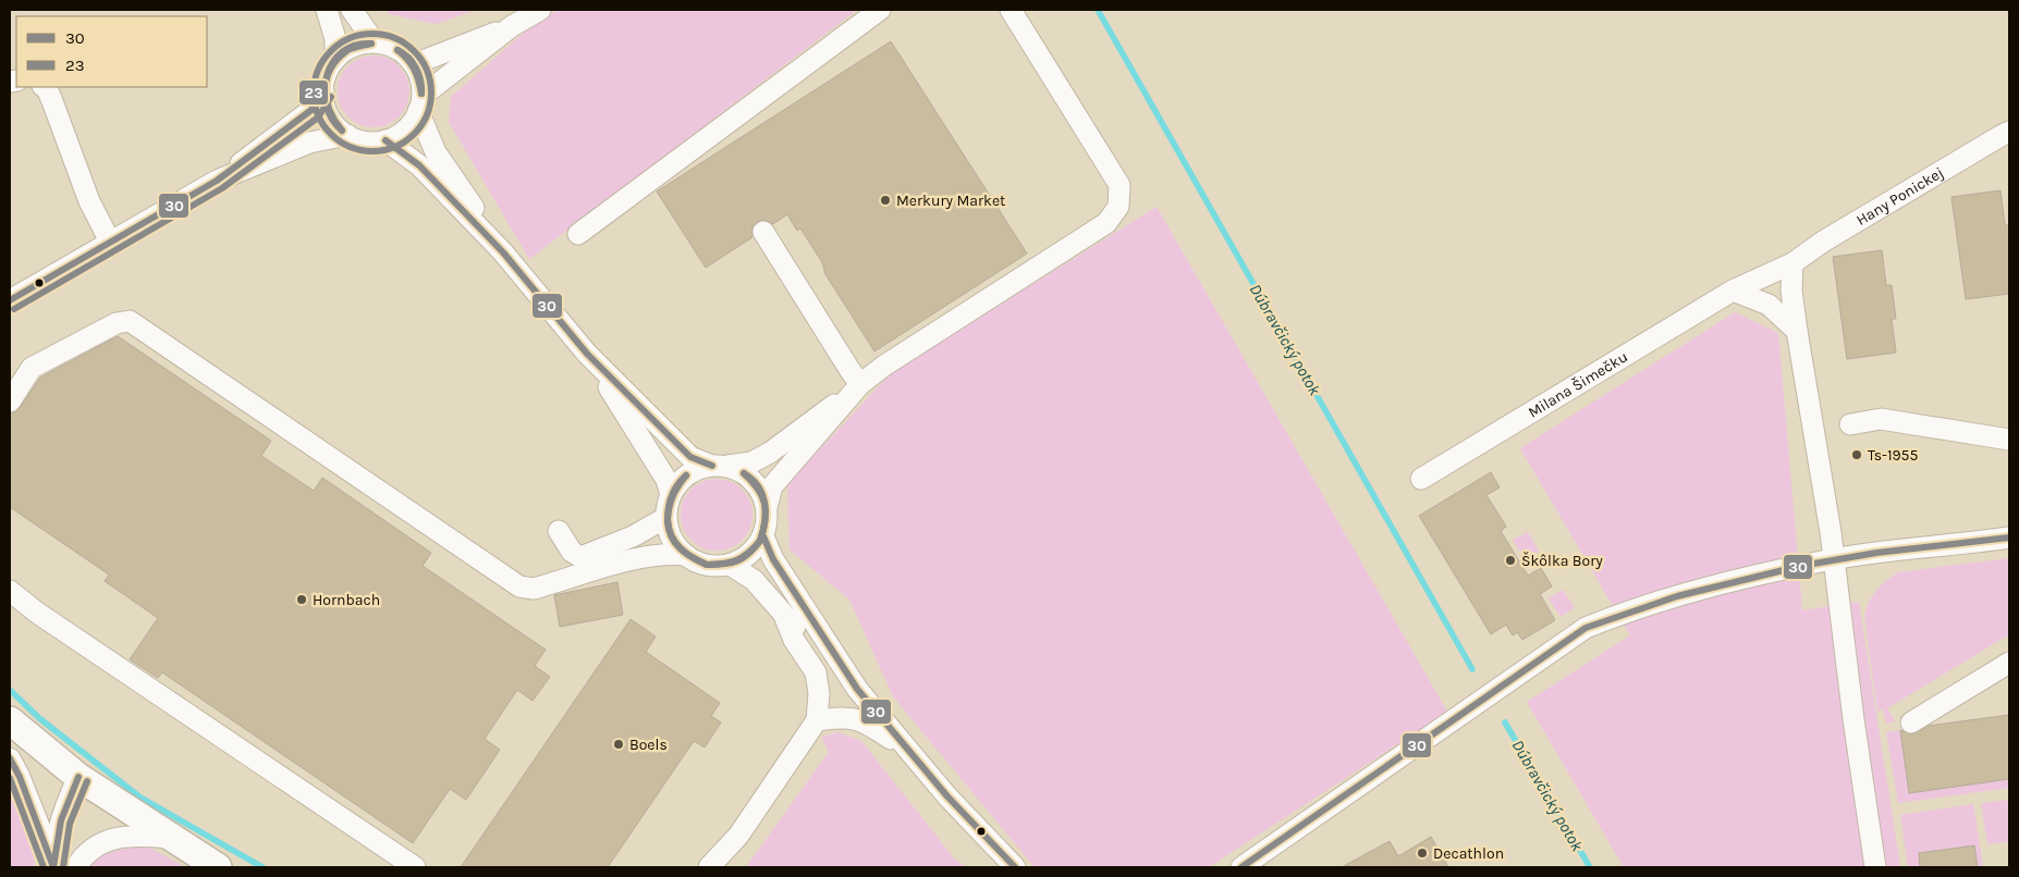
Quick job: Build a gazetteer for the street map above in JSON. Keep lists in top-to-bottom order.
{
  "streets": {
    "street": ["Hany Ponickej", "Milana Šimečku"]
  },
  "crossings": [
    ["Hany Ponickej", "Milana Šimečku"]
  ],
  "water": ["Dúbravčický potok"],
  "places": [
    "Merkury Market",
    "Ts-1955",
    "Škôlka Bory",
    "Hornbach",
    "Boels",
    "Decathlon"
  ],
  "lines": ["transit line 23", "transit line 30"],
  "legend": ["30", "23"]
}
